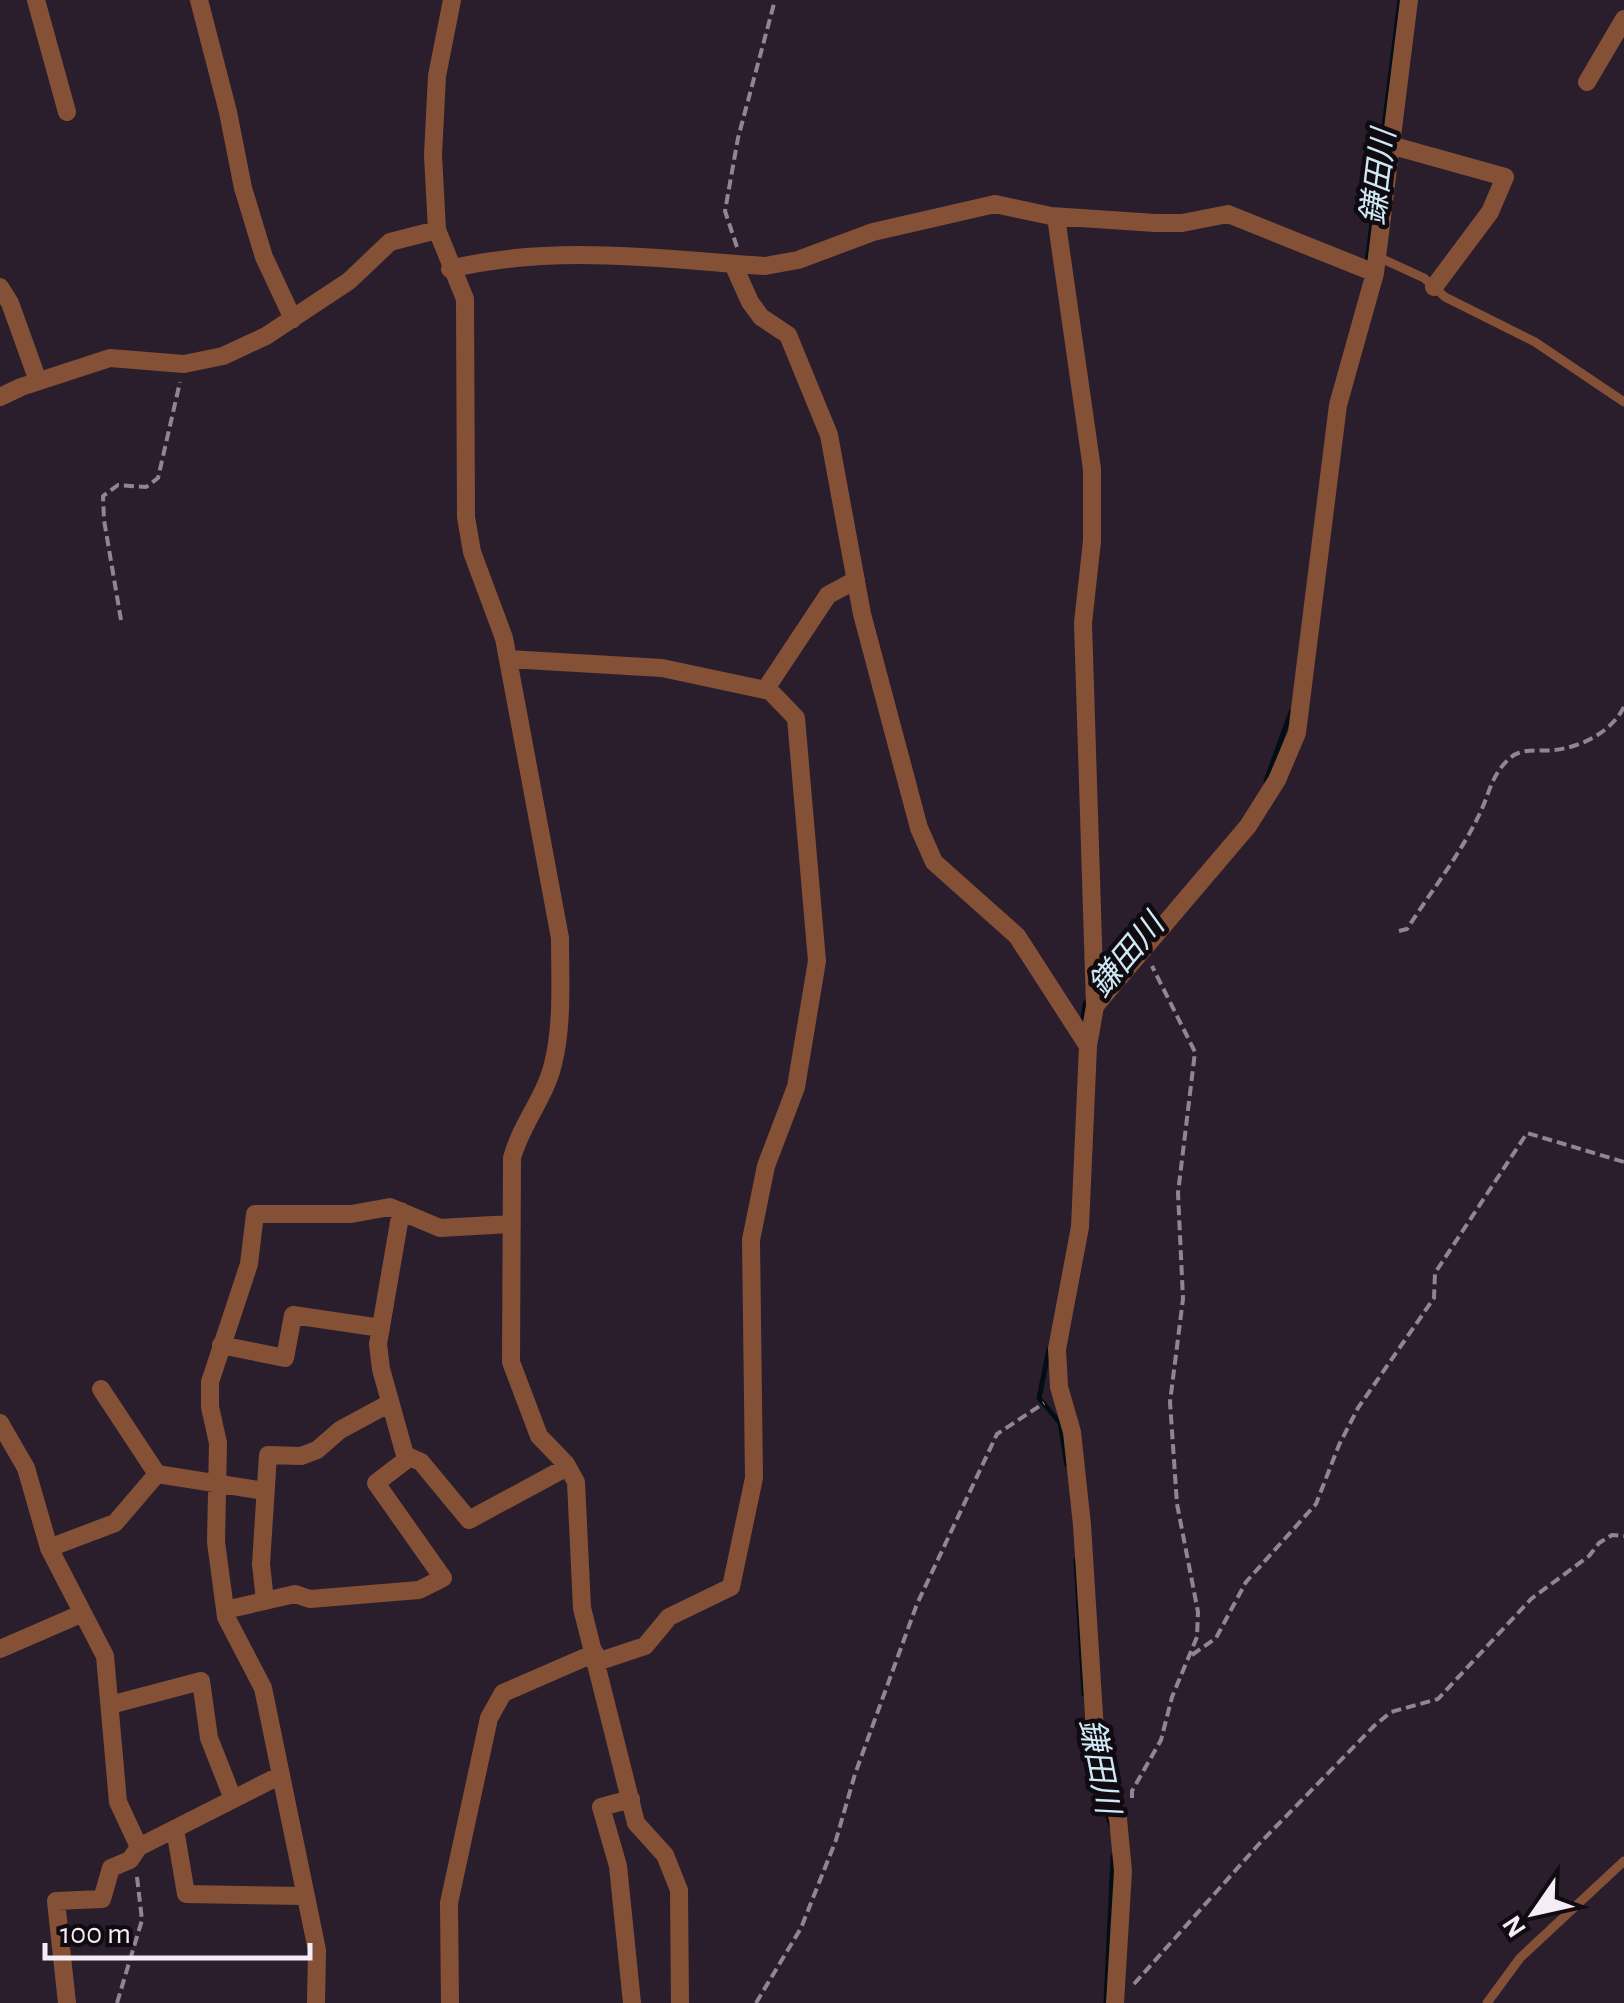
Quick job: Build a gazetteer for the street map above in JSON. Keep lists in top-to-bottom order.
{
  "water": ["鎌田川"],
  "scale_bar": "100 m",
  "north": "bottom left"
}
